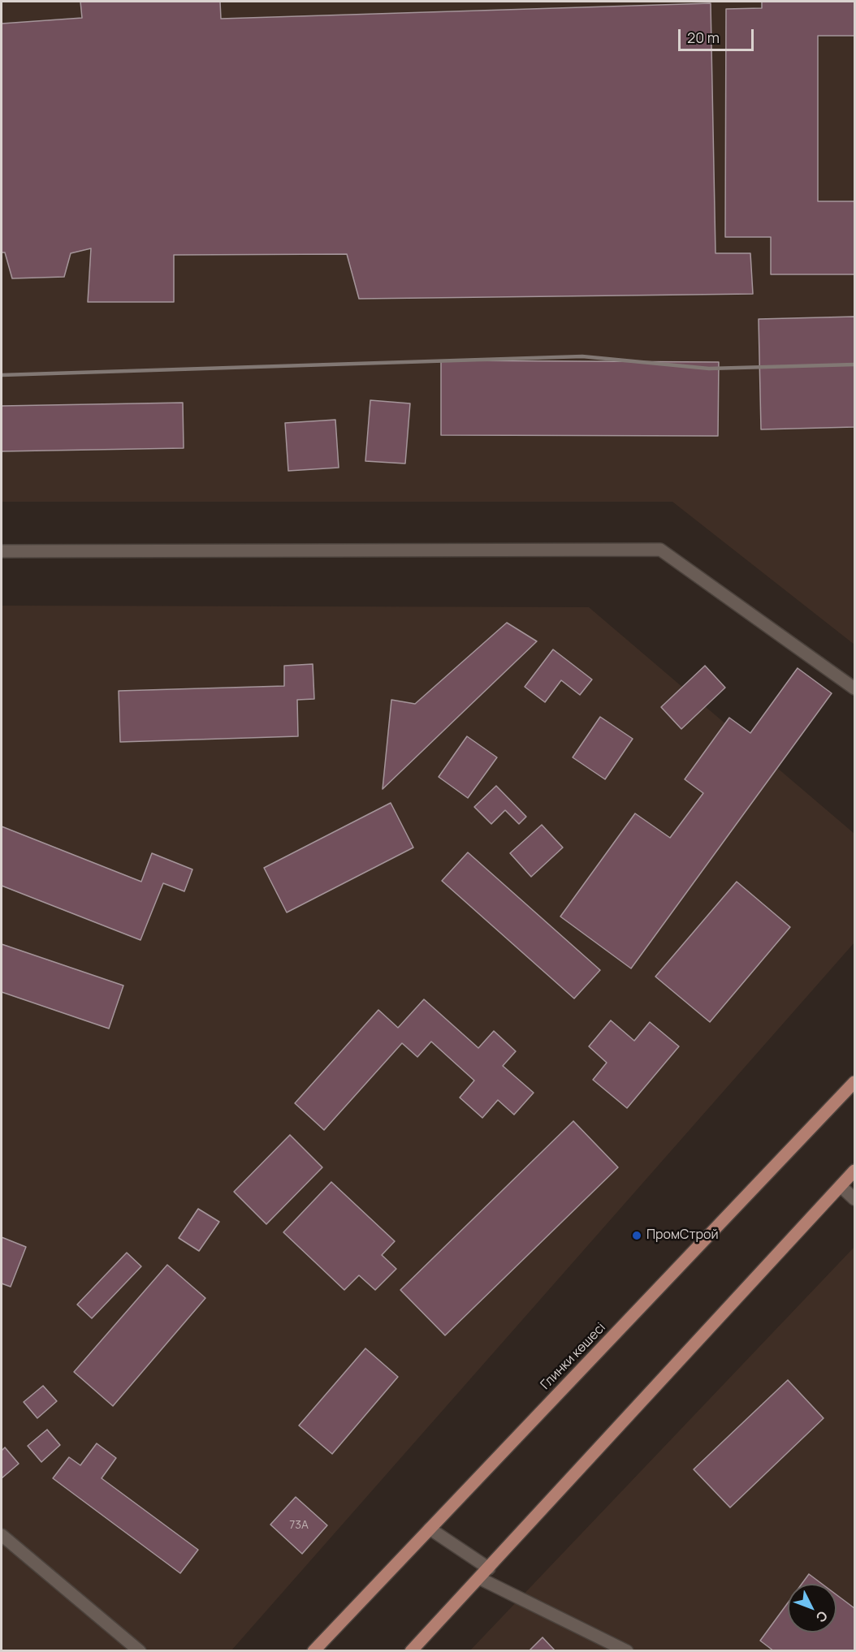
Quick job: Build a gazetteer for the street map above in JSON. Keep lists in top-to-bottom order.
{
  "streets": {
    "main road": ["Глинки көшесі"]
  },
  "places": ["ПромСтрой"],
  "house_numbers": ["73А"],
  "scale_bar": "20 m",
  "north": "bottom right"
}
